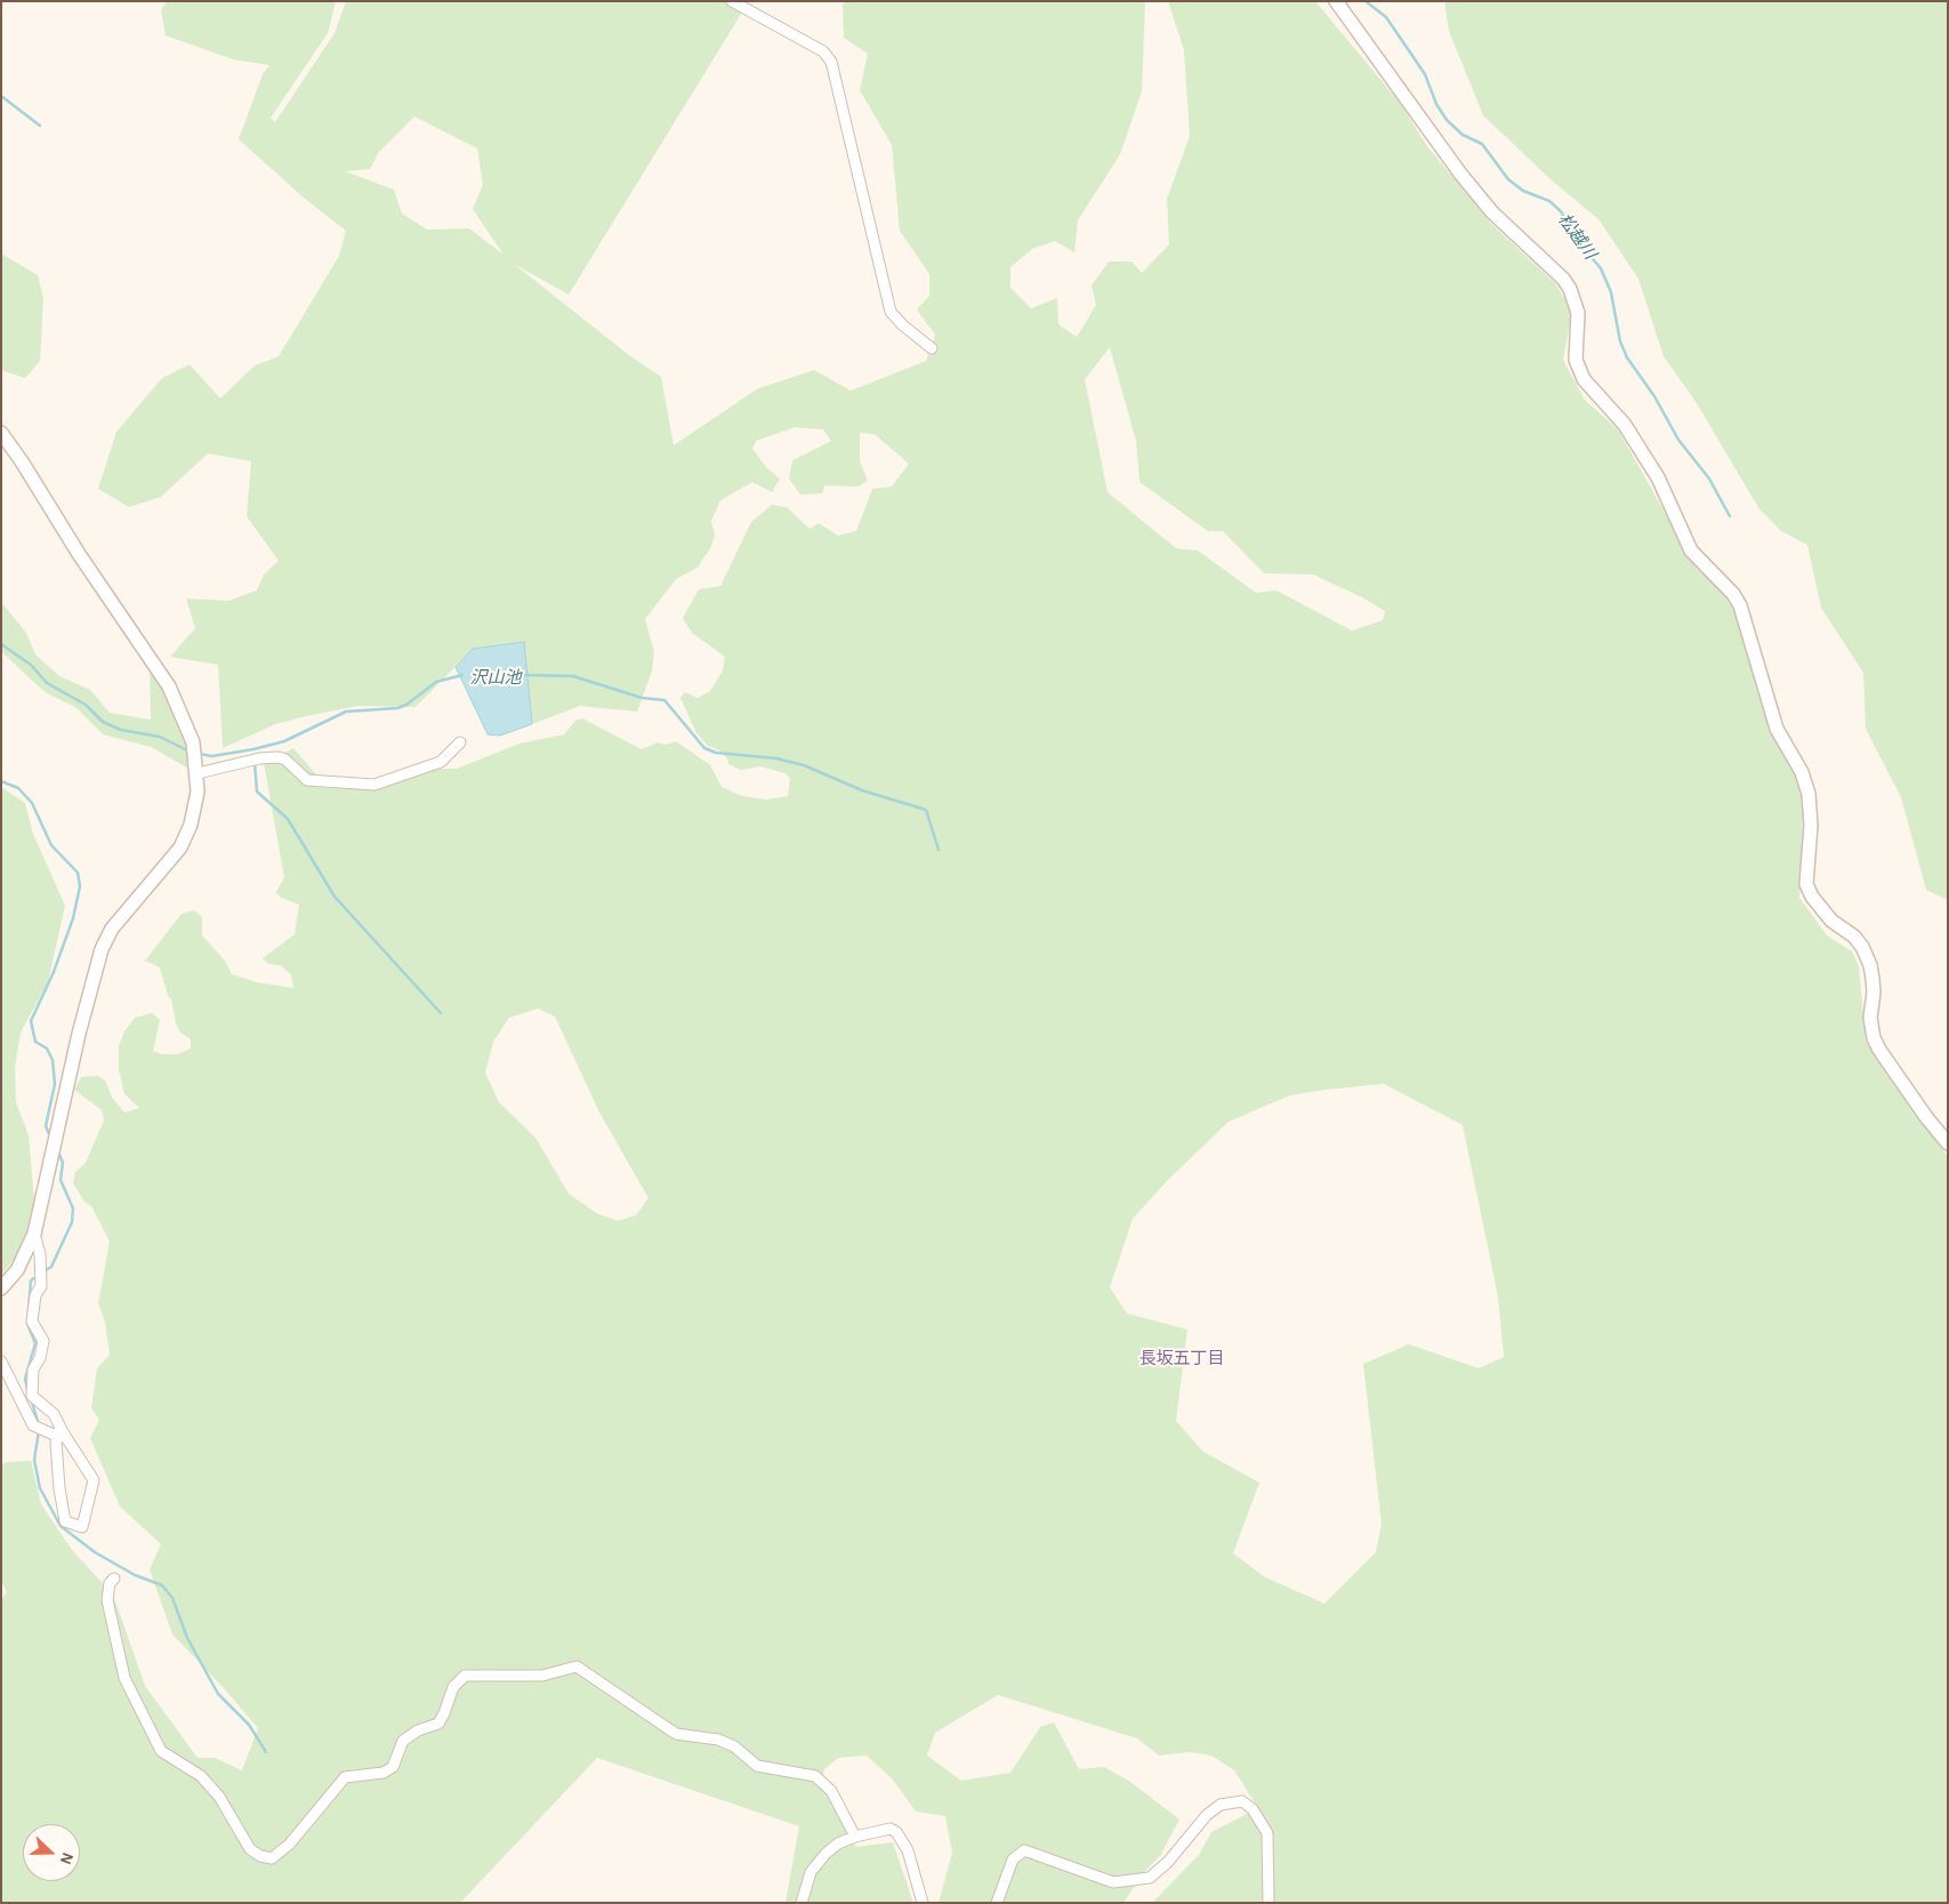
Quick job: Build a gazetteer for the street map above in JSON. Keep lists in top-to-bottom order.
{
  "districts": ["長坂五丁目"],
  "water": ["松越川", "沢山池"],
  "north": "right"
}
